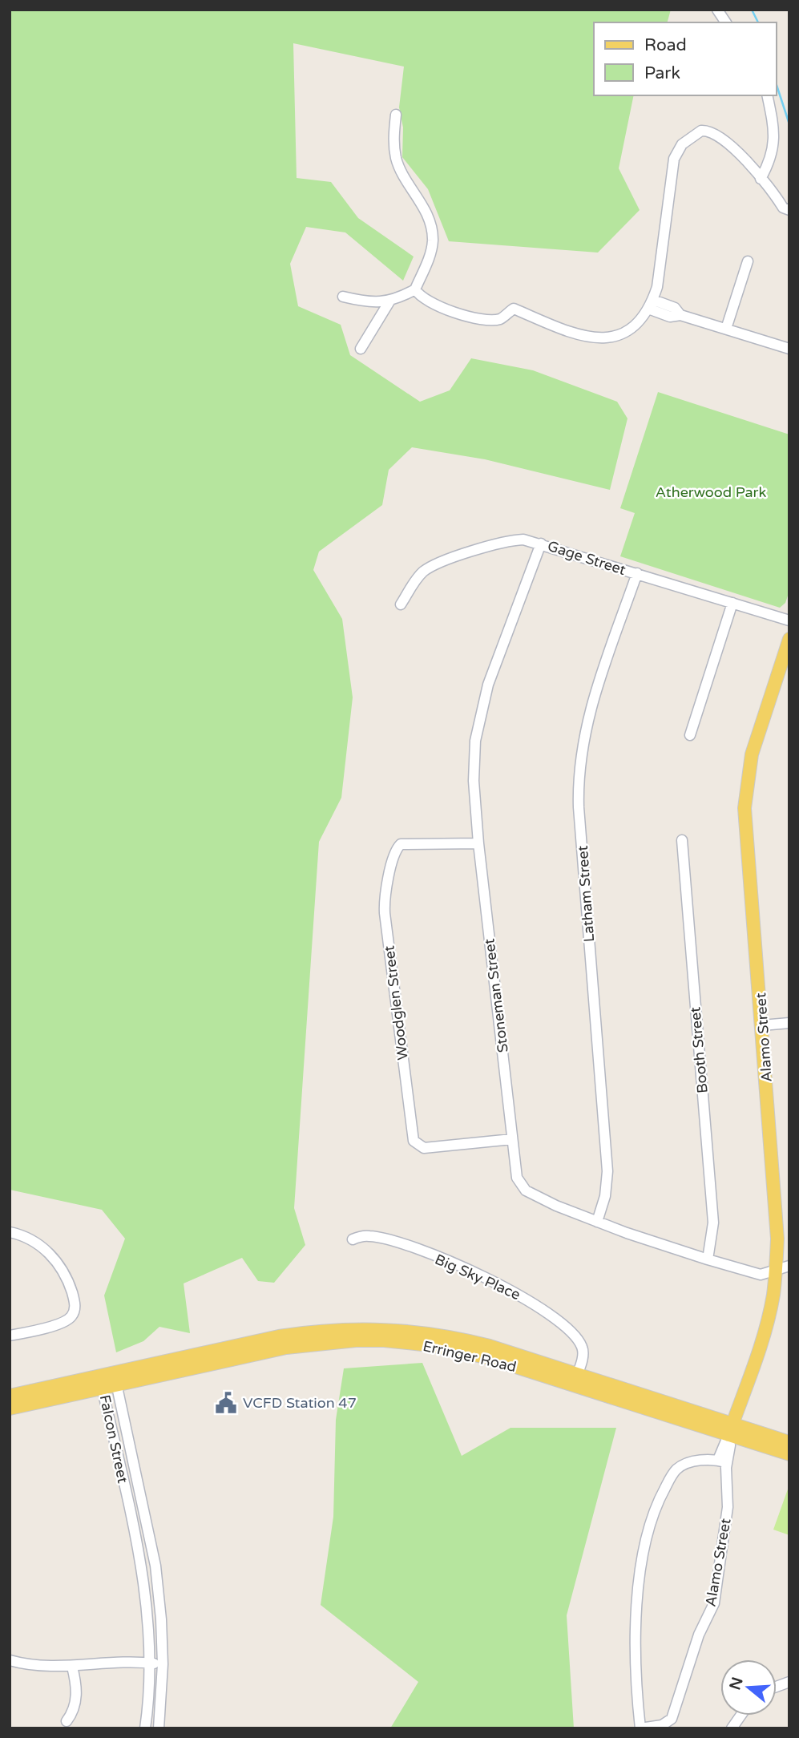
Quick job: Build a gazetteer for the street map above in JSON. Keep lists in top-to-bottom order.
{
  "streets": {
    "main road": ["Alamo Street", "Erringer Road"],
    "street": [
      "Gage Street",
      "Latham Street",
      "Stoneman Street",
      "Woodglen Street",
      "Booth Street",
      "Big Sky Place",
      "Falcon Street"
    ]
  },
  "crossings": [
    ["Gage Street", "Latham Street"],
    ["Gage Street", "Stoneman Street"],
    ["Latham Street", "Stoneman Street"],
    ["Stoneman Street", "Woodglen Street"],
    ["Stoneman Street", "Alamo Street"],
    ["Stoneman Street", "Booth Street"],
    ["Alamo Street", "Erringer Road"],
    ["Big Sky Place", "Erringer Road"],
    ["Erringer Road", "Falcon Street"]
  ],
  "parks": ["Atherwood Park"],
  "places": {
    "public building": ["VCFD Station 47"]
  },
  "legend": ["Road", "Park"],
  "north": "left"
}
